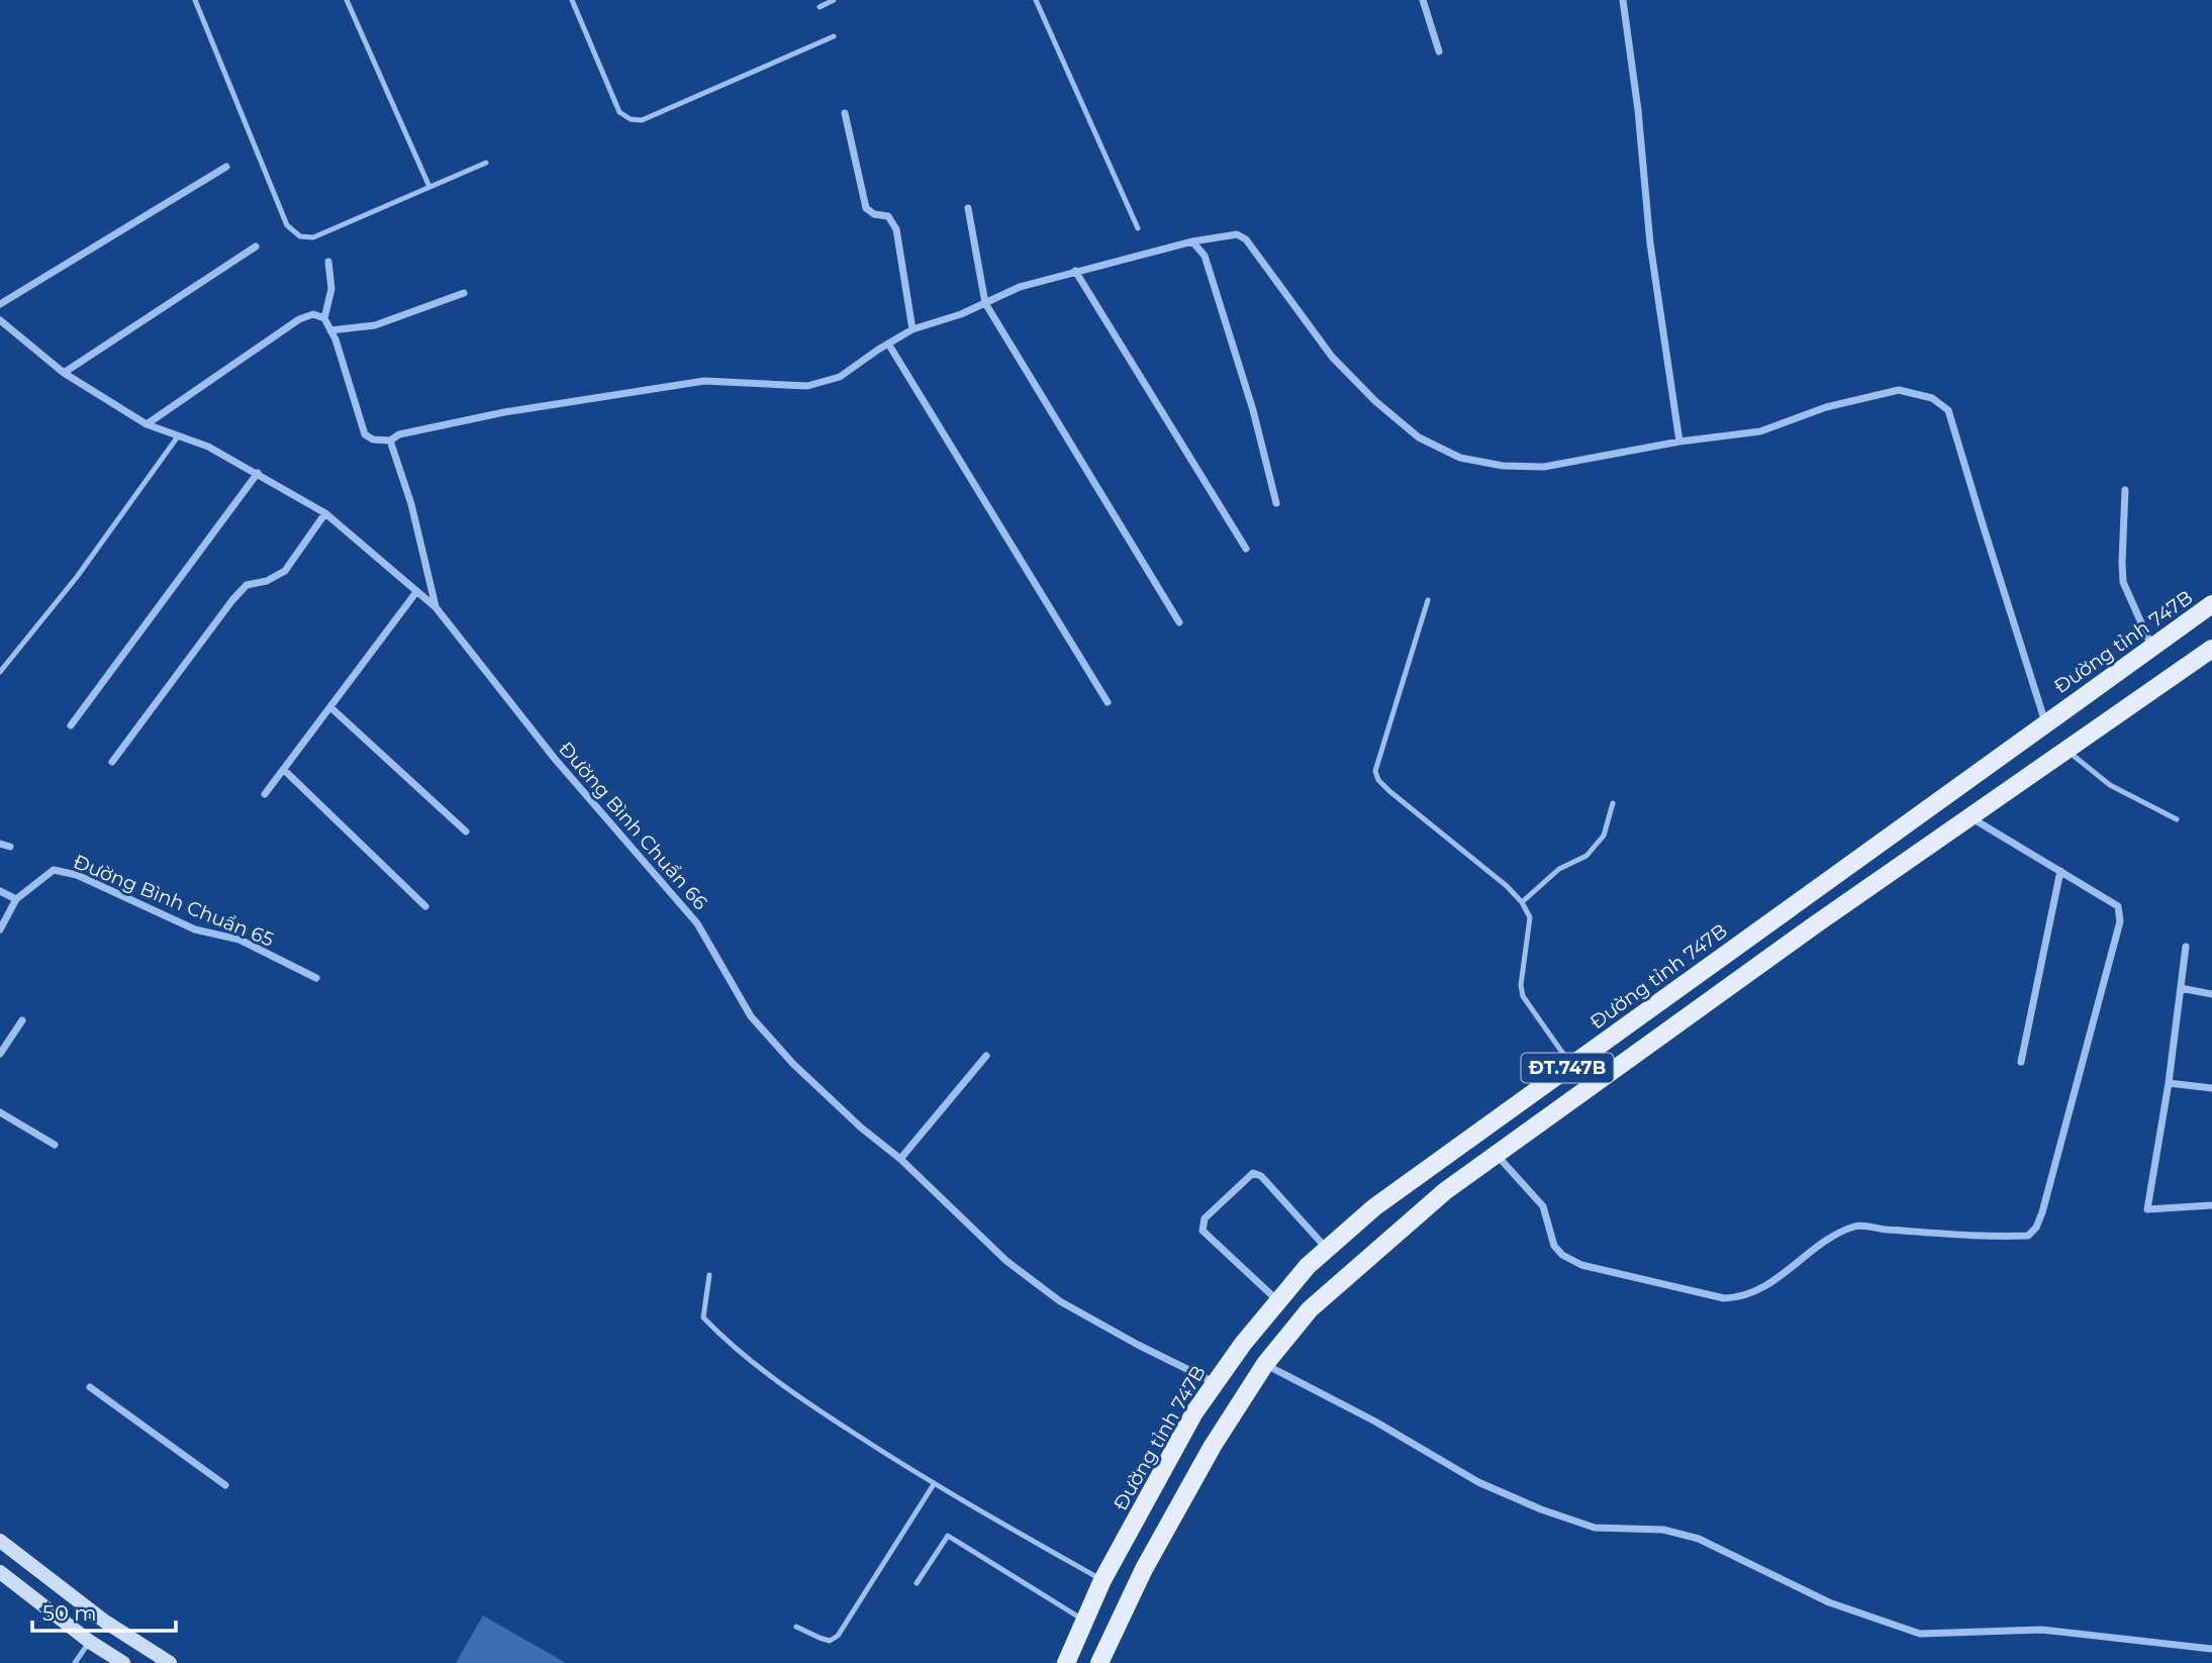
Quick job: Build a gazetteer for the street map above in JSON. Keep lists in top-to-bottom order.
{
  "streets": {
    "main road": ["Đường tỉnh 747B", "ĐT.747B"],
    "street": ["Đường Bình Chuẩn 66", "Đường Bình Chuẩn 65"]
  },
  "crossings": [
    ["Đường tỉnh 747B", "Đường Bình Chuẩn 66"]
  ],
  "scale_bar": "50 m"
}
